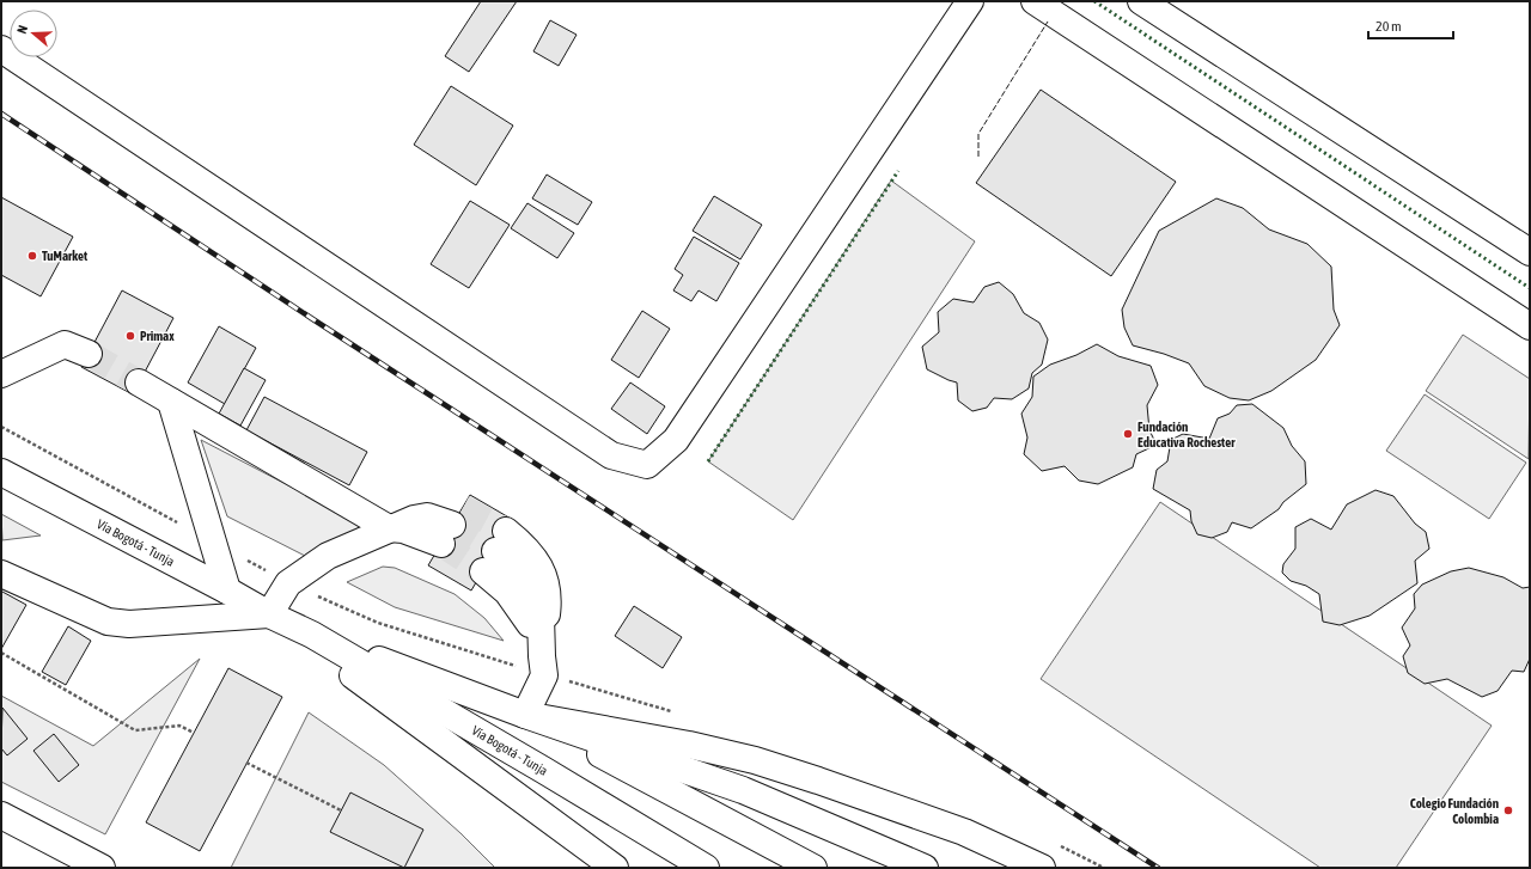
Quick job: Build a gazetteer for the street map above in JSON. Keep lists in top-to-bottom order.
{
  "streets": {
    "main road": ["Vía Bogotá - Tunja"]
  },
  "places": [
    "TuMarket",
    "Primax",
    "Fundación Educativa Rochester",
    "Colegio Fundación Colombia"
  ],
  "scale_bar": "20 m",
  "north": "left"
}
